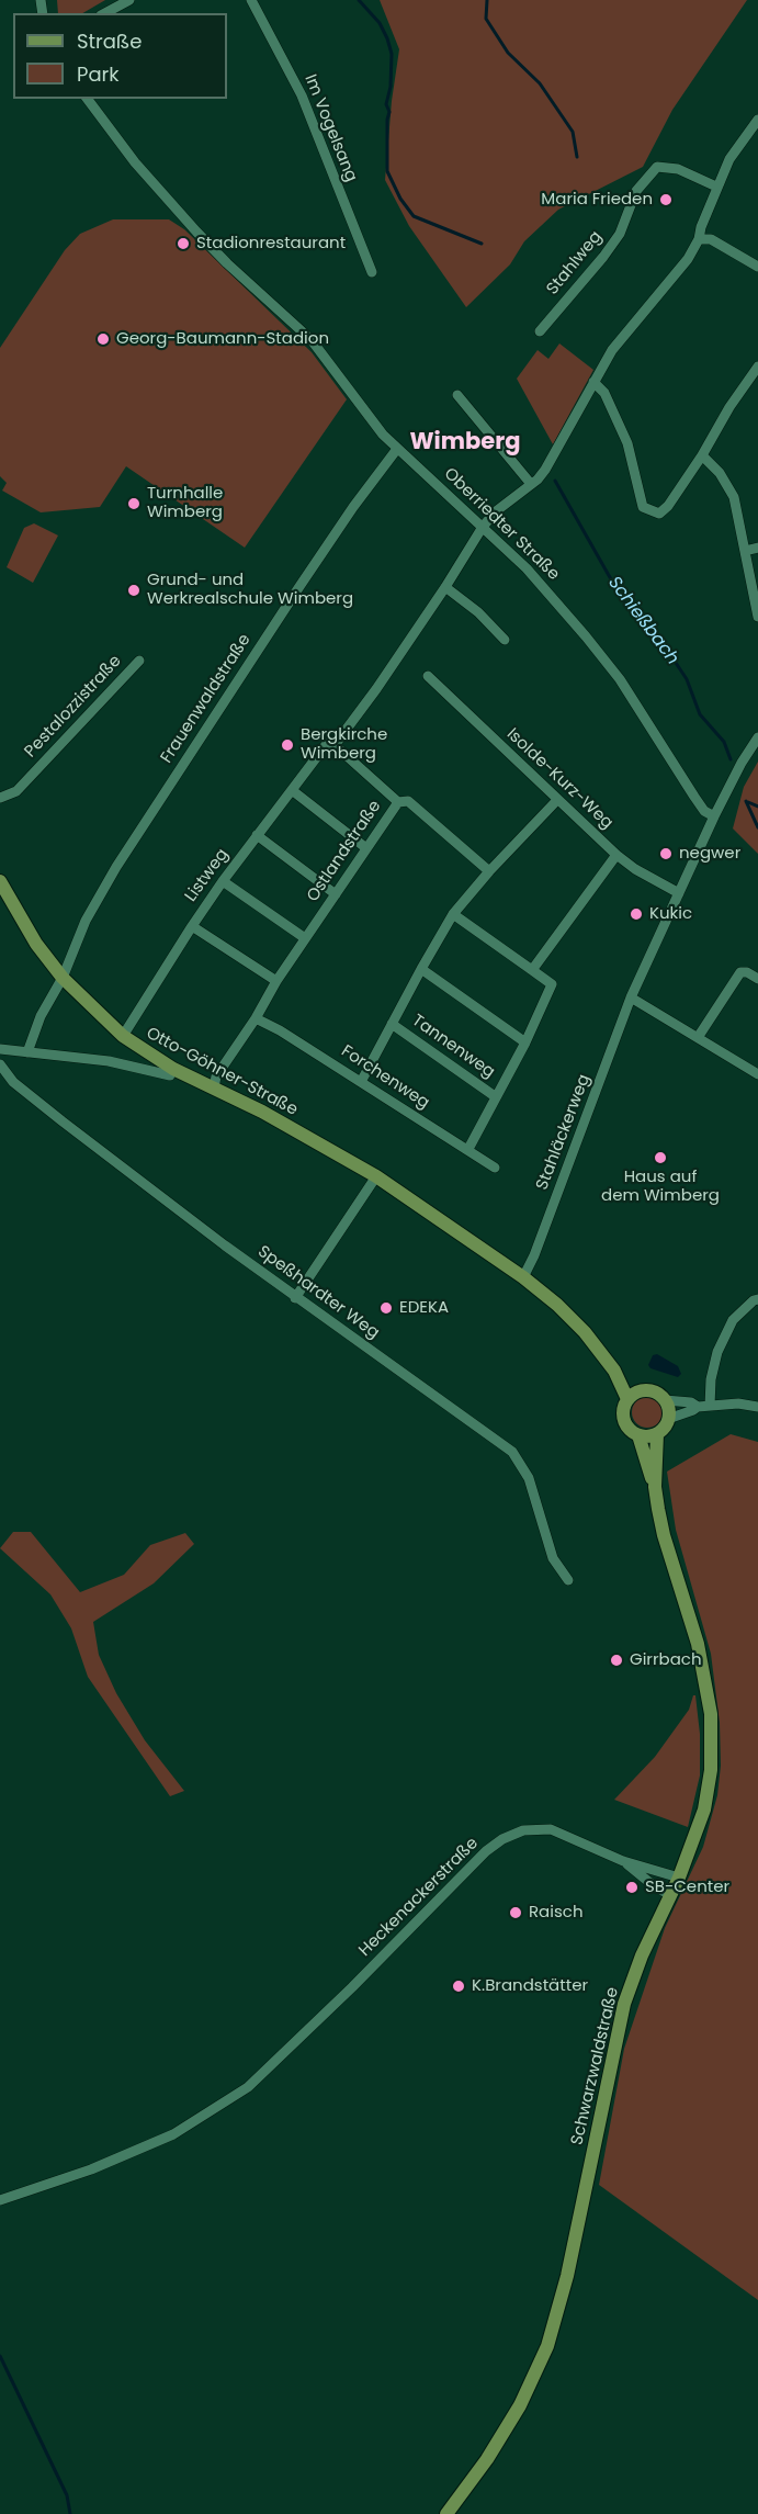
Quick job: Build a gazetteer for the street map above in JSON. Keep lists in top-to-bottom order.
{
  "streets": {
    "street": [
      "Im Vogelsang",
      "Stahlweg",
      "Oberriedter Straße",
      "Frauenwaldstraße",
      "Pestalozzistraße",
      "Isolde-Kurz-Weg",
      "Ostlandstraße",
      "Listweg",
      "Tannenweg",
      "Otto-Göhner-Straße",
      "Forchenweg",
      "Stahläckerweg",
      "Speßhardter Weg",
      "Heckenackerstraße",
      "Schwarzwaldstraße"
    ]
  },
  "crossings": [
    ["Stahlweg", "Ostlandstraße"],
    ["Oberriedter Straße", "Frauenwaldstraße"],
    ["Oberriedter Straße", "Ostlandstraße"],
    ["Oberriedter Straße", "Stahläckerweg"],
    ["Frauenwaldstraße", "Otto-Göhner-Straße"],
    ["Isolde-Kurz-Weg", "Stahläckerweg"],
    ["Ostlandstraße", "Otto-Göhner-Straße"],
    ["Ostlandstraße", "Forchenweg"],
    ["Listweg", "Otto-Göhner-Straße"],
    ["Otto-Göhner-Straße", "Stahläckerweg"],
    ["Heckenackerstraße", "Schwarzwaldstraße"]
  ],
  "districts": ["Wimberg"],
  "water": ["Schießbach"],
  "places": [
    "Maria Frieden",
    "Stadionrestaurant",
    "Georg-Baumann-Stadion",
    "Turnhalle Wimberg",
    "Grund- und Werkrealschule Wimberg",
    "Bergkirche Wimberg",
    "negwer",
    "Kukic",
    "Haus auf dem Wimberg",
    "EDEKA",
    "Girrbach",
    "SB-Center",
    "Raisch",
    "K.Brandstätter"
  ],
  "legend": ["Straße", "Park"]
}
